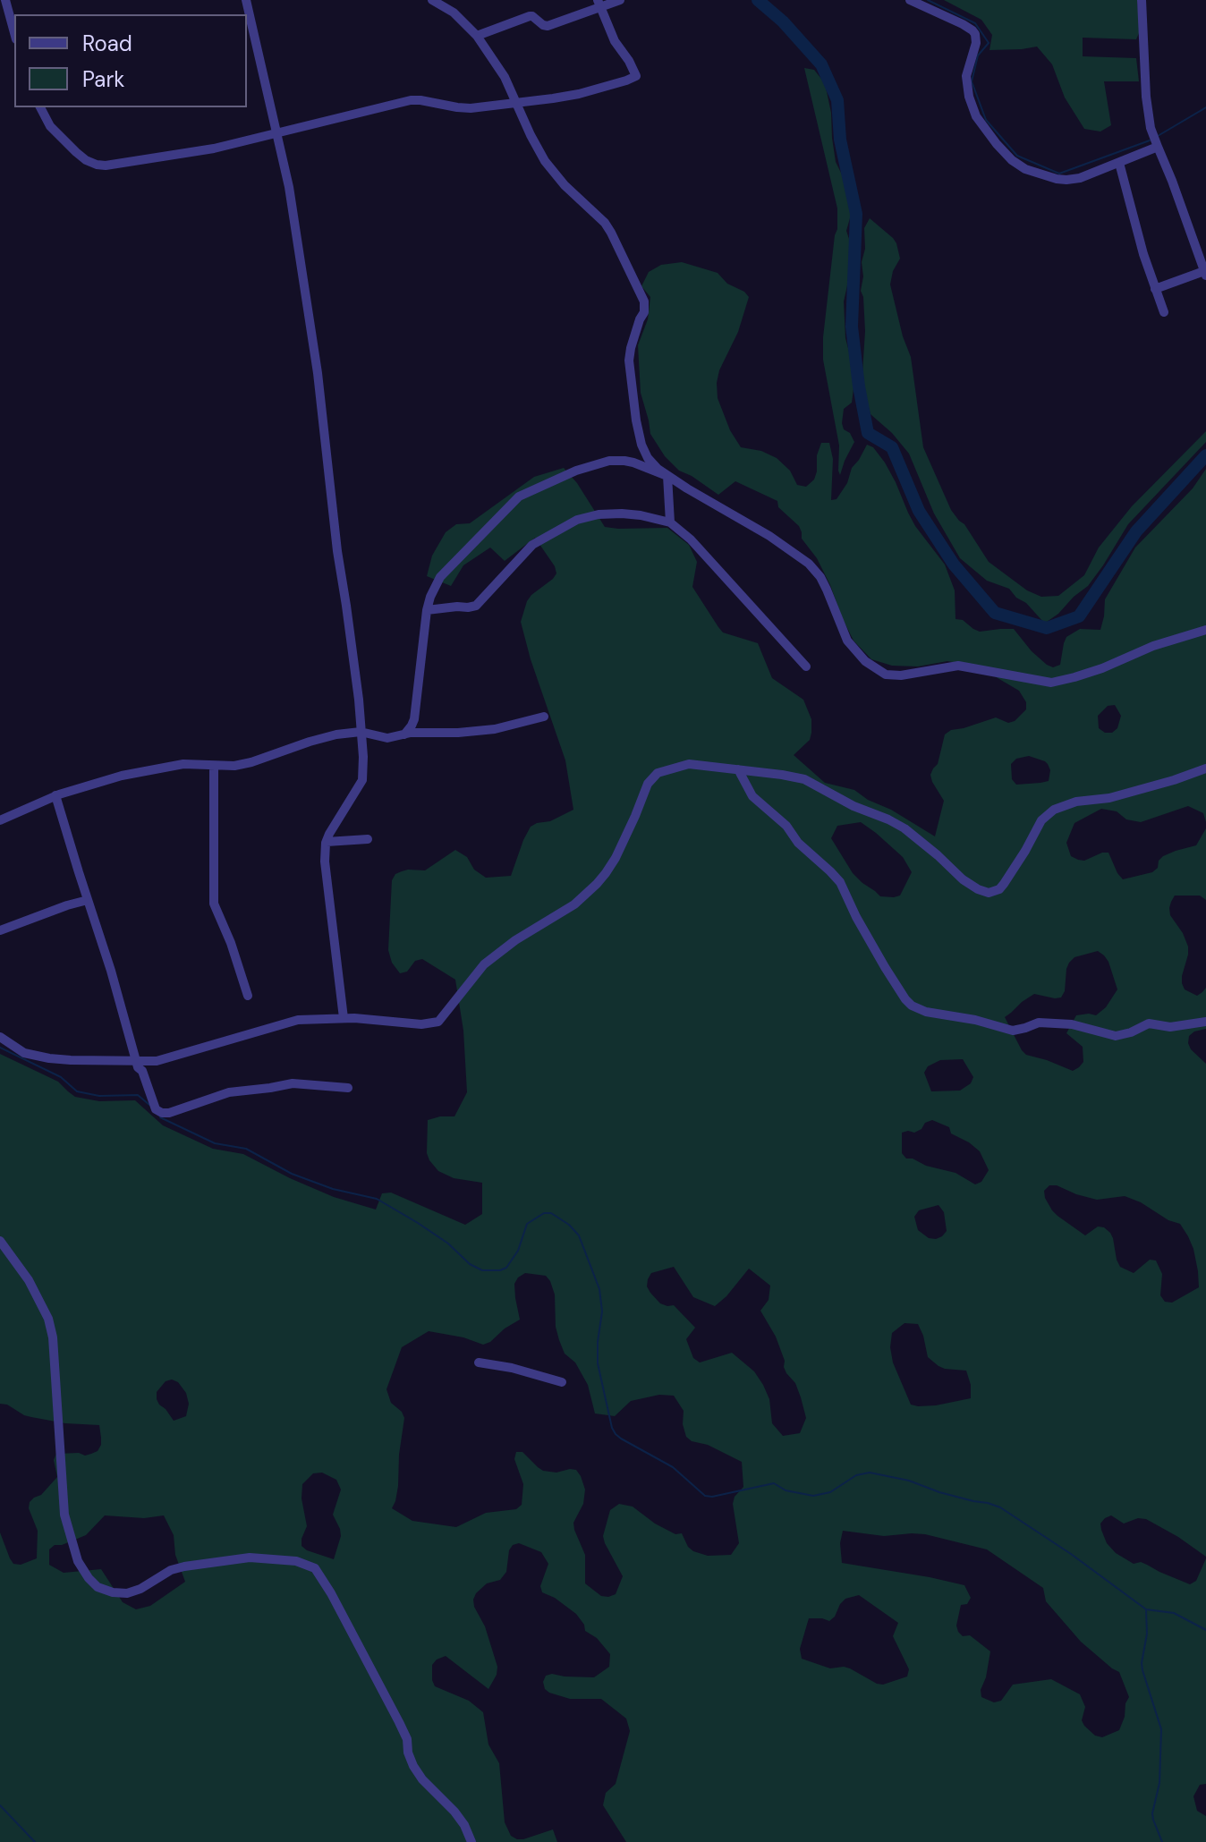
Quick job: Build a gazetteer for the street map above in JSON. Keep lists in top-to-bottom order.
{
  "legend": ["Road", "Park"]
}
